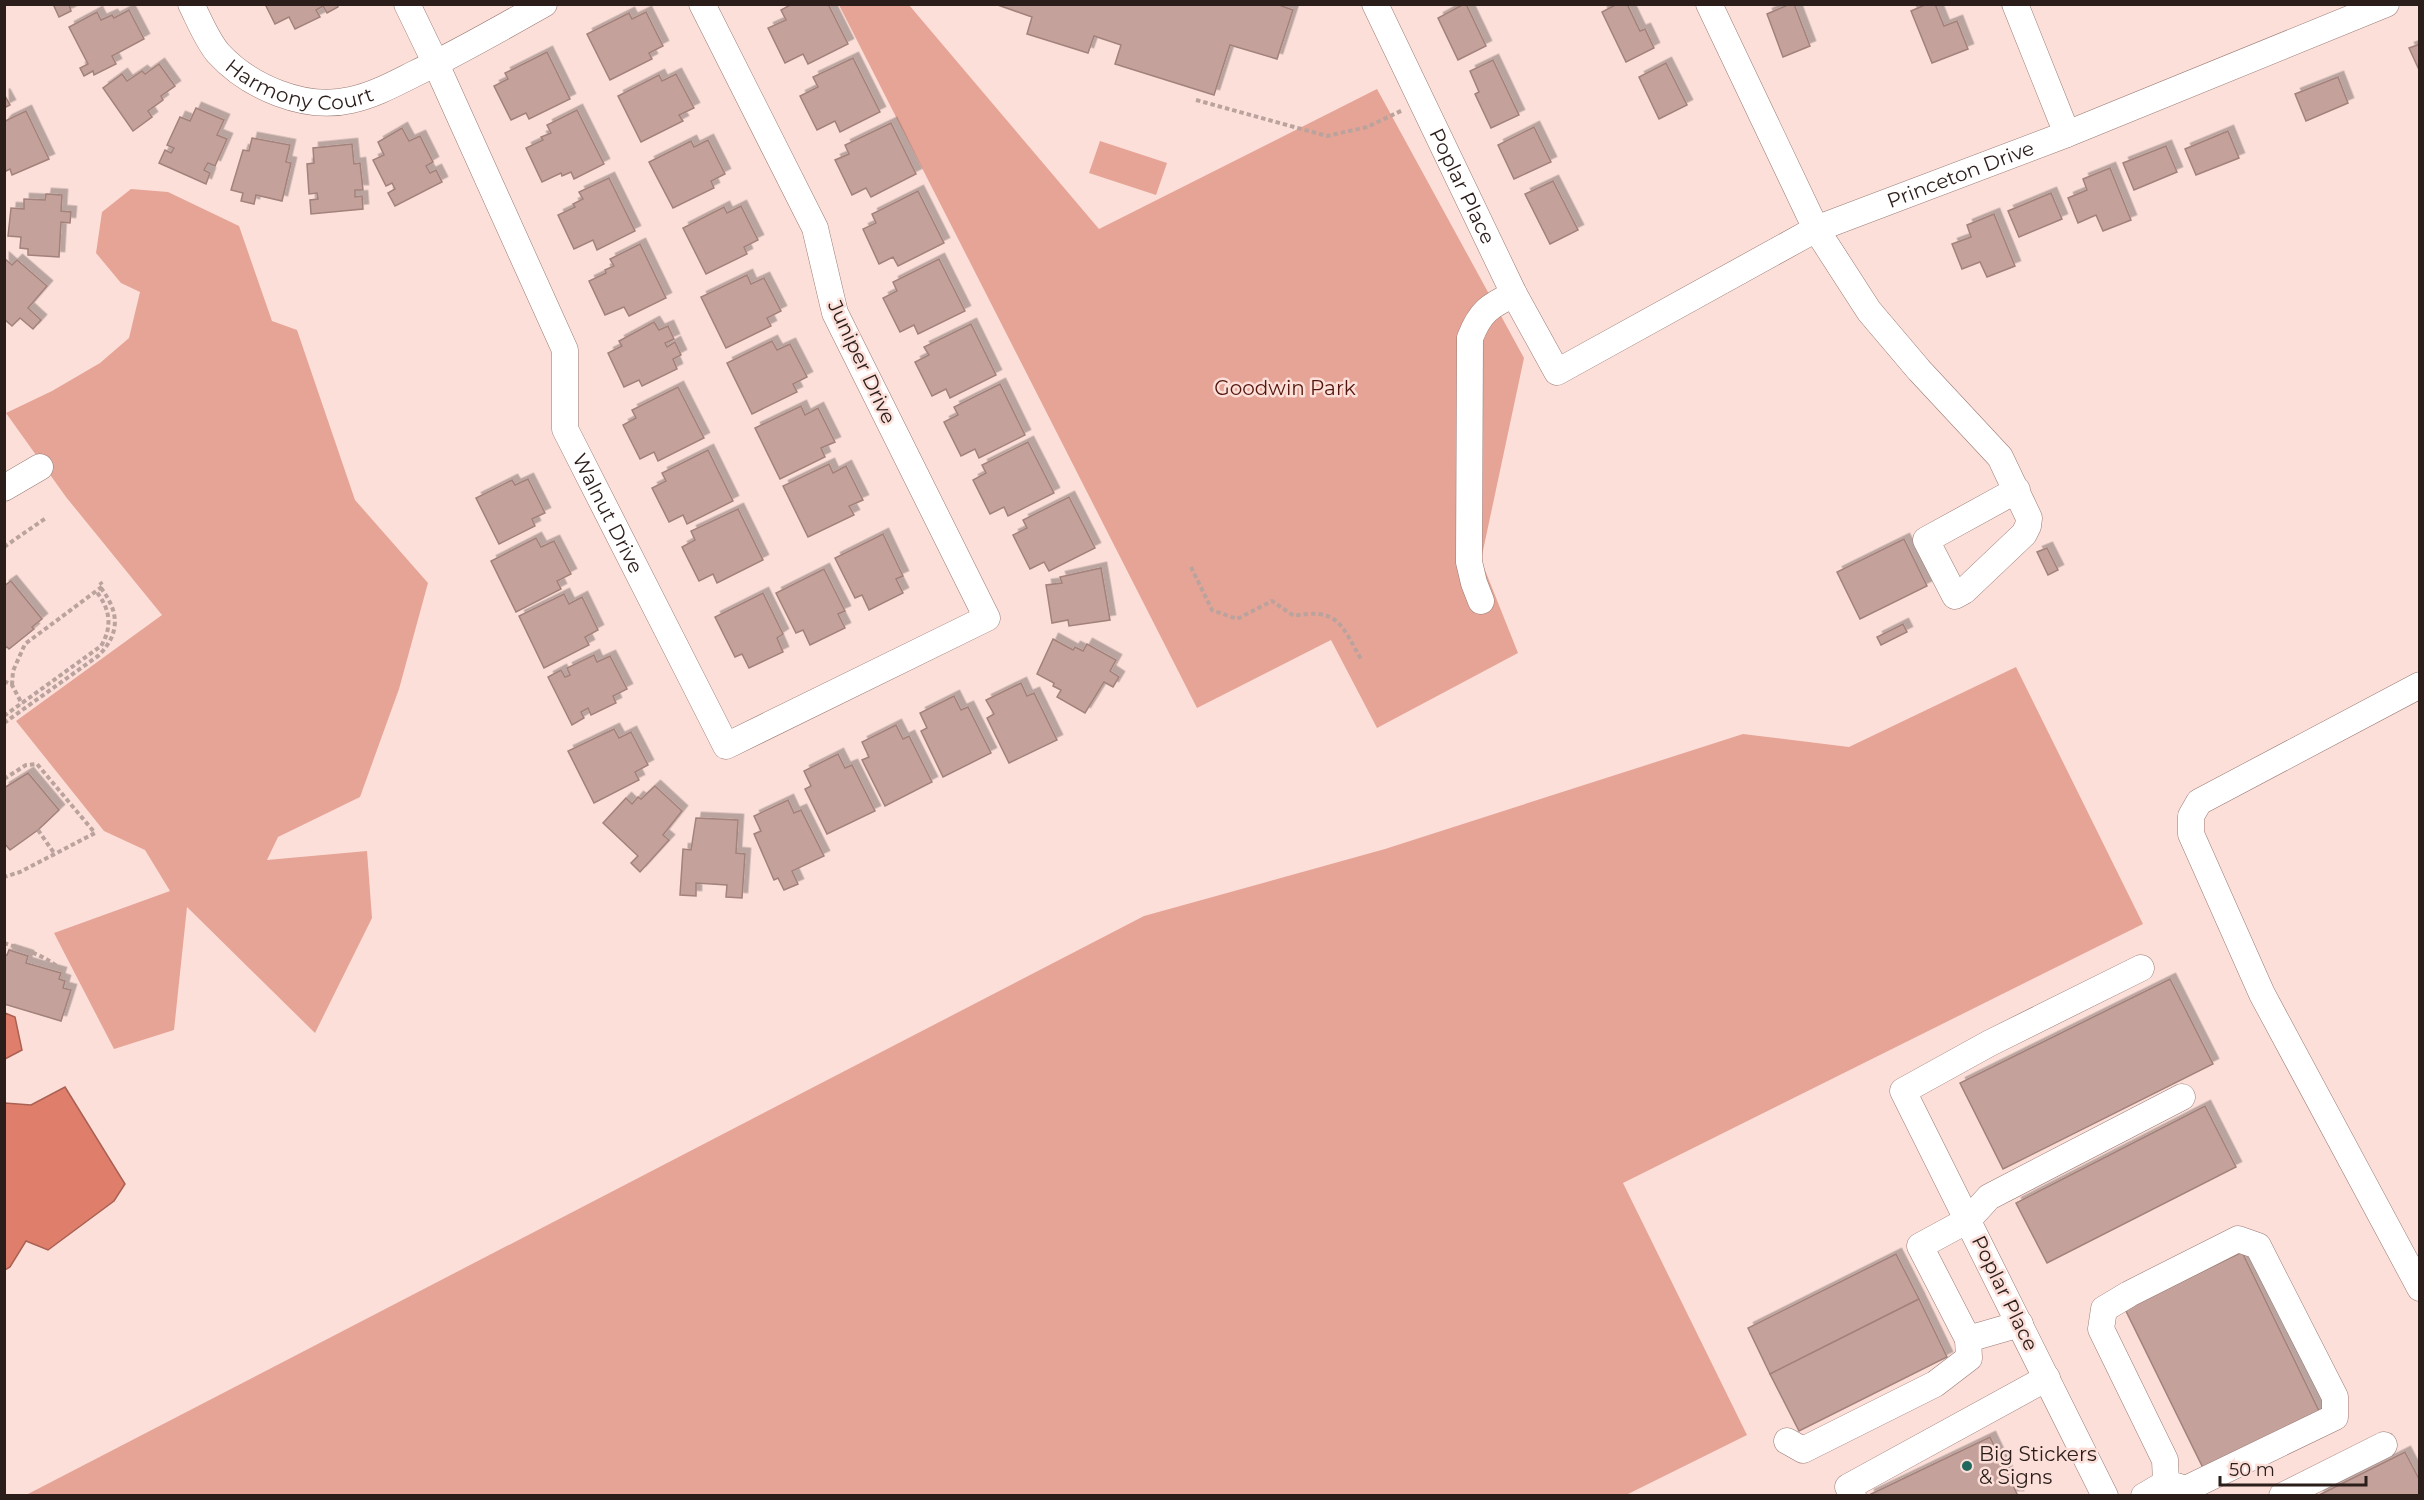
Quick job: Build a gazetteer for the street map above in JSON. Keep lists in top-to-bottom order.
{
  "streets": {
    "street": [
      "Harmony Court",
      "Princeton Drive",
      "Poplar Place",
      "Juniper Drive",
      "Walnut Drive"
    ]
  },
  "crossings": [
    ["Harmony Court", "Walnut Drive"],
    ["Princeton Drive", "Poplar Place"],
    ["Juniper Drive", "Walnut Drive"]
  ],
  "parks": ["Goodwin Park"],
  "places": ["Big Stickers & Signs"],
  "scale_bar": "50 m"
}
